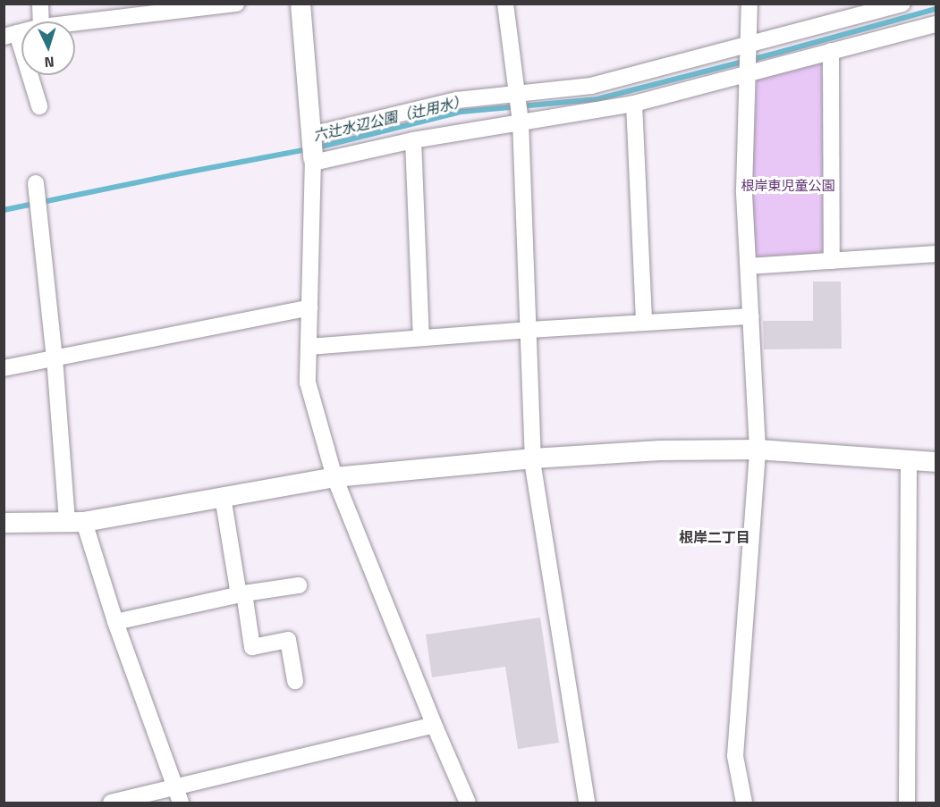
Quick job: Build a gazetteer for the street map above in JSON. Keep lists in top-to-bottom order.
{
  "districts": ["根岸二丁目"],
  "water": ["六辻水辺公園（辻用水）"],
  "parks": ["根岸東児童公園"],
  "north": "bottom"
}
